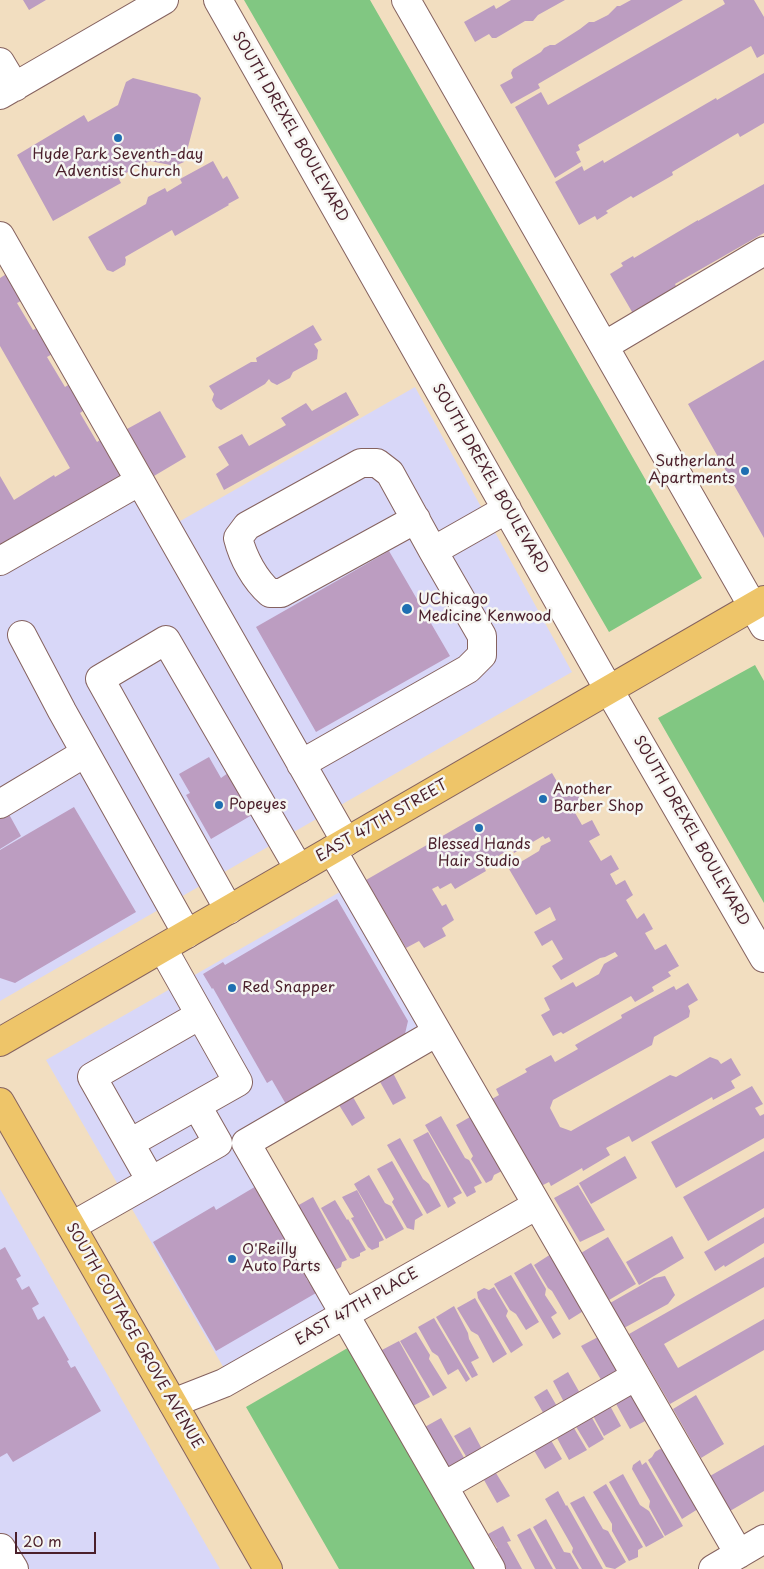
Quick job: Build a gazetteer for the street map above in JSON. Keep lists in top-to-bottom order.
{
  "streets": {
    "main road": ["EAST 47TH STREET", "SOUTH COTTAGE GROVE AVENUE"],
    "street": ["SOUTH DREXEL BOULEVARD", "EAST 47TH PLACE"]
  },
  "crossings": [
    ["SOUTH DREXEL BOULEVARD", "EAST 47TH STREET"],
    ["EAST 47TH PLACE", "SOUTH COTTAGE GROVE AVENUE"]
  ],
  "places": [
    "Hyde Park Seventh-day Adventist Church",
    "Sutherland Apartments",
    "UChicago Medicine Kenwood",
    "Another Barber Shop",
    "Popeyes",
    "Blessed Hands Hair Studio",
    "Red Snapper",
    "O'Reilly Auto Parts"
  ],
  "scale_bar": "20 m"
}
